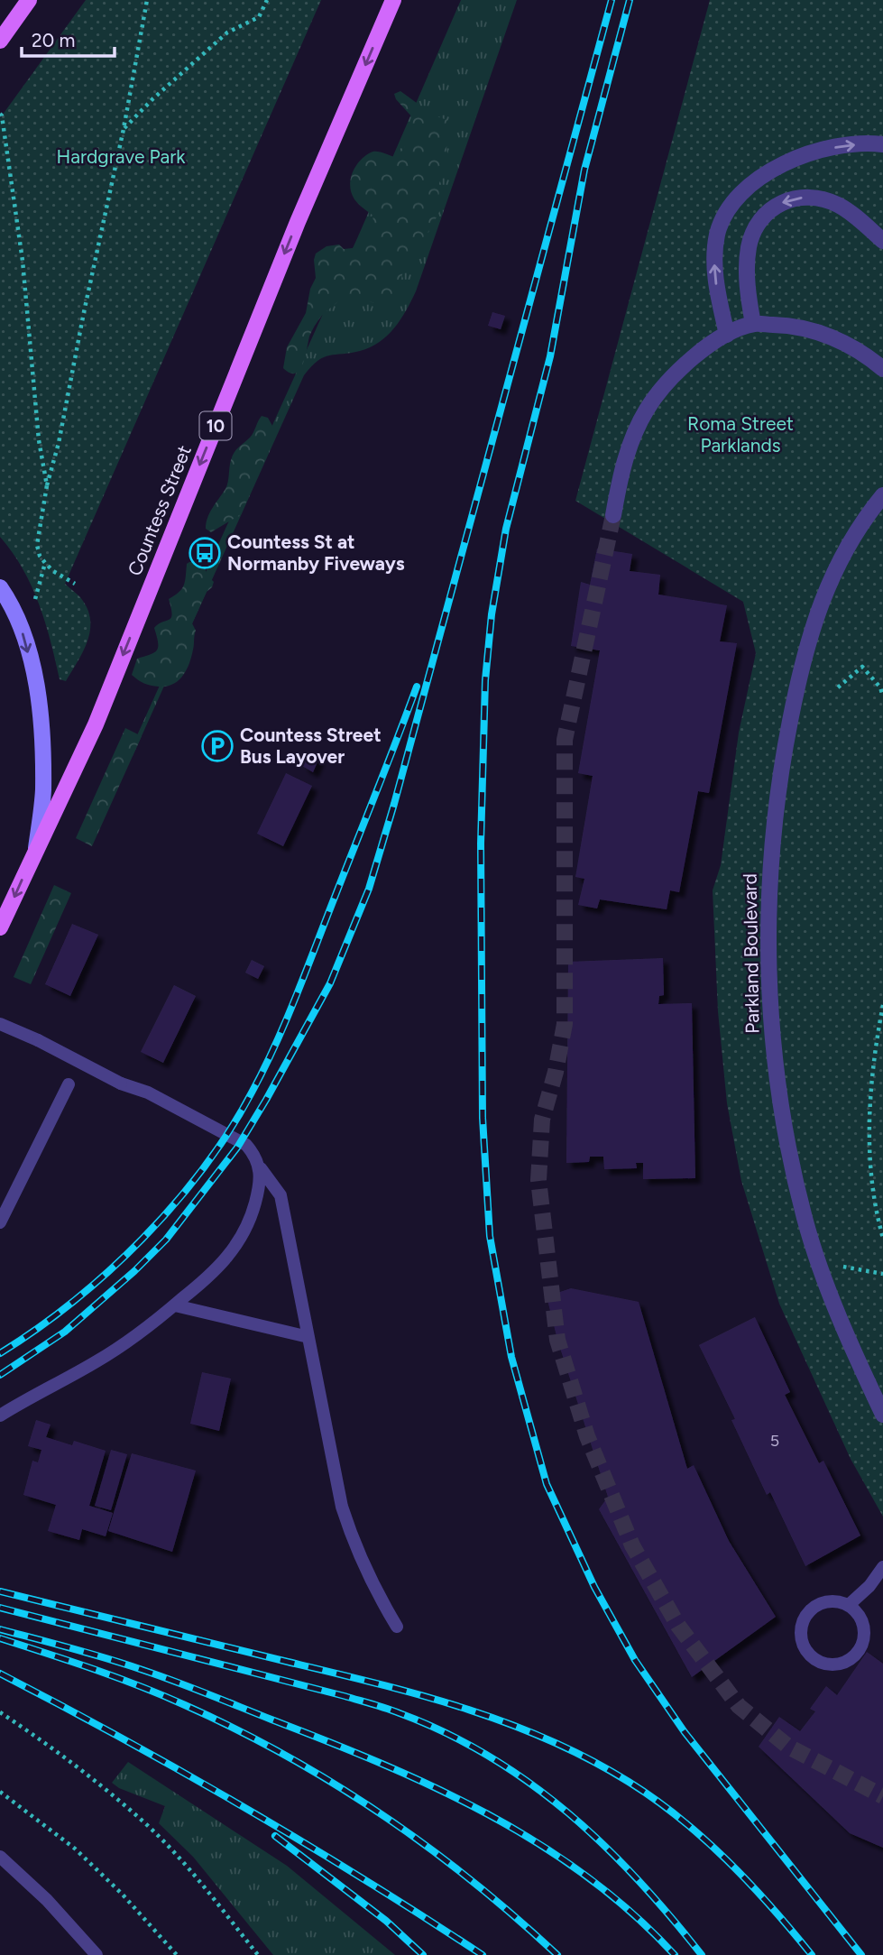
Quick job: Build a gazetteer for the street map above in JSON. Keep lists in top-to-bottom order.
{
  "streets": {
    "main road": ["10", "Countess Street"],
    "street": ["Parkland Boulevard"]
  },
  "one_way": ["Countess Street"],
  "parks": ["Hardgrave Park", "Roma Street Parklands"],
  "places": {
    "bus stop": ["Countess St at Normanby Fiveways"],
    "parking": ["Countess Street Bus Layover"]
  },
  "house_numbers": ["5"],
  "scale_bar": "20 m"
}
